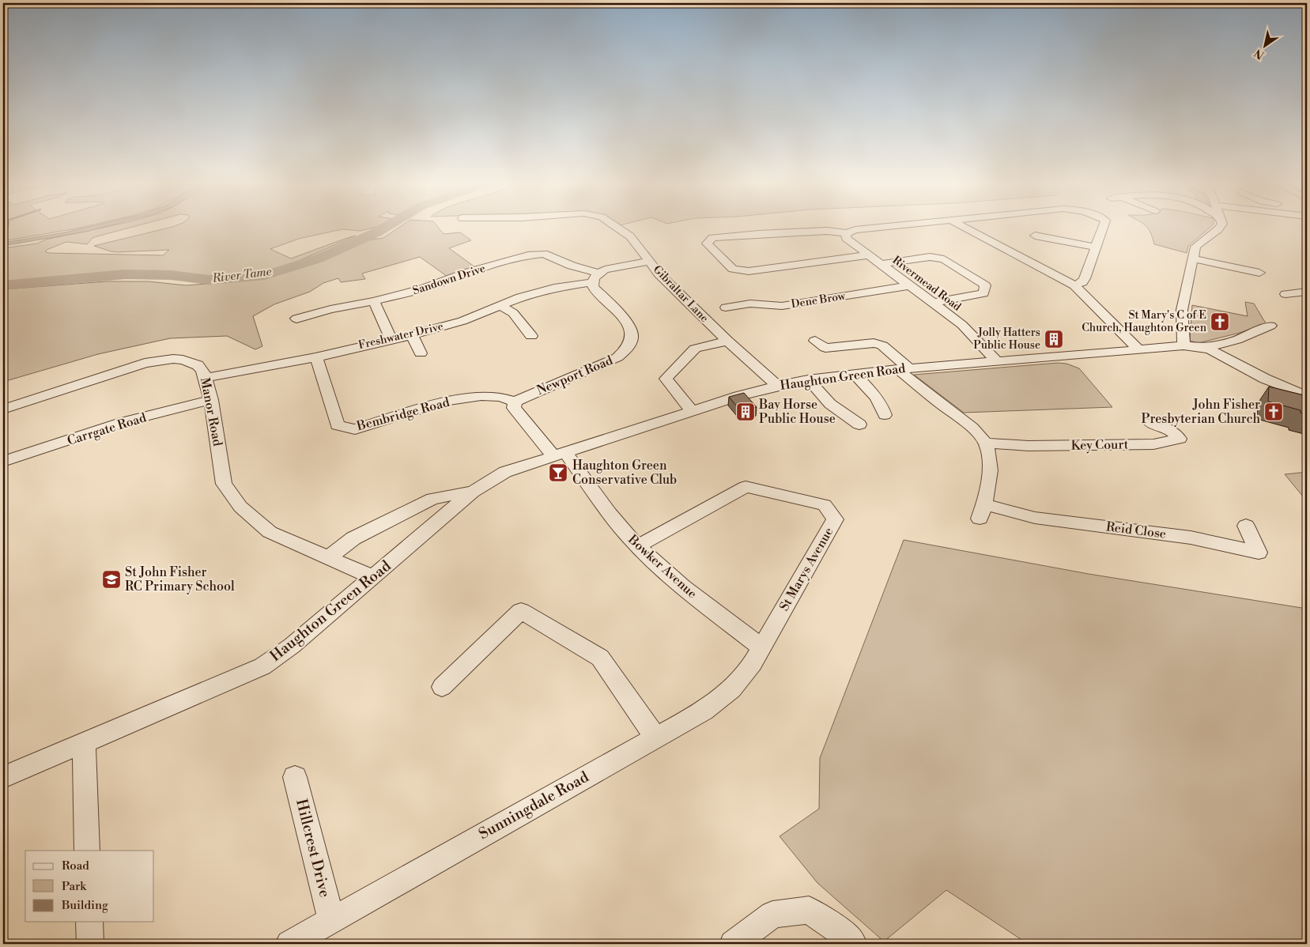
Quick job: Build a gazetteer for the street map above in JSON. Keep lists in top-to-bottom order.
{
  "streets": {
    "street": [
      "Sandown Drive",
      "Rivermead Road",
      "Gibraltar Lane",
      "Dene Brow",
      "Freshwater Drive",
      "Newport Road",
      "Haughton Green Road",
      "Manor Road",
      "Bembridge Road",
      "Carrgate Road",
      "Key Court",
      "Reid Close",
      "Bowker Avenue",
      "St Marys Avenue",
      "Sunningdale Road",
      "Hillcrest Drive"
    ]
  },
  "crossings": [
    ["Sandown Drive", "Freshwater Drive"],
    ["Sandown Drive", "Newport Road"],
    ["Rivermead Road", "Dene Brow"],
    ["Rivermead Road", "Haughton Green Road"],
    ["Gibraltar Lane", "Haughton Green Road"],
    ["Freshwater Drive", "Newport Road"],
    ["Freshwater Drive", "Manor Road"],
    ["Freshwater Drive", "Bembridge Road"],
    ["Newport Road", "Bembridge Road"],
    ["Haughton Green Road", "Manor Road"],
    ["Haughton Green Road", "Bowker Avenue"],
    ["Manor Road", "Carrgate Road"],
    ["Key Court", "Reid Close"],
    ["Bowker Avenue", "St Marys Avenue"],
    ["Bowker Avenue", "Sunningdale Road"],
    ["St Marys Avenue", "Sunningdale Road"],
    ["Sunningdale Road", "Hillcrest Drive"]
  ],
  "water": ["River Tame"],
  "places": {
    "church": ["St Mary's C of E Church, Haughton Green", "John Fisher Presbyterian Church"],
    "building": ["Jolly Hatters Public House", "Bay Horse Public House"],
    "bar": ["Haughton Green Conservative Club"],
    "school or university": ["St John Fisher RC Primary School"]
  },
  "legend": ["Road", "Park", "Building"],
  "north": "bottom left"
}
